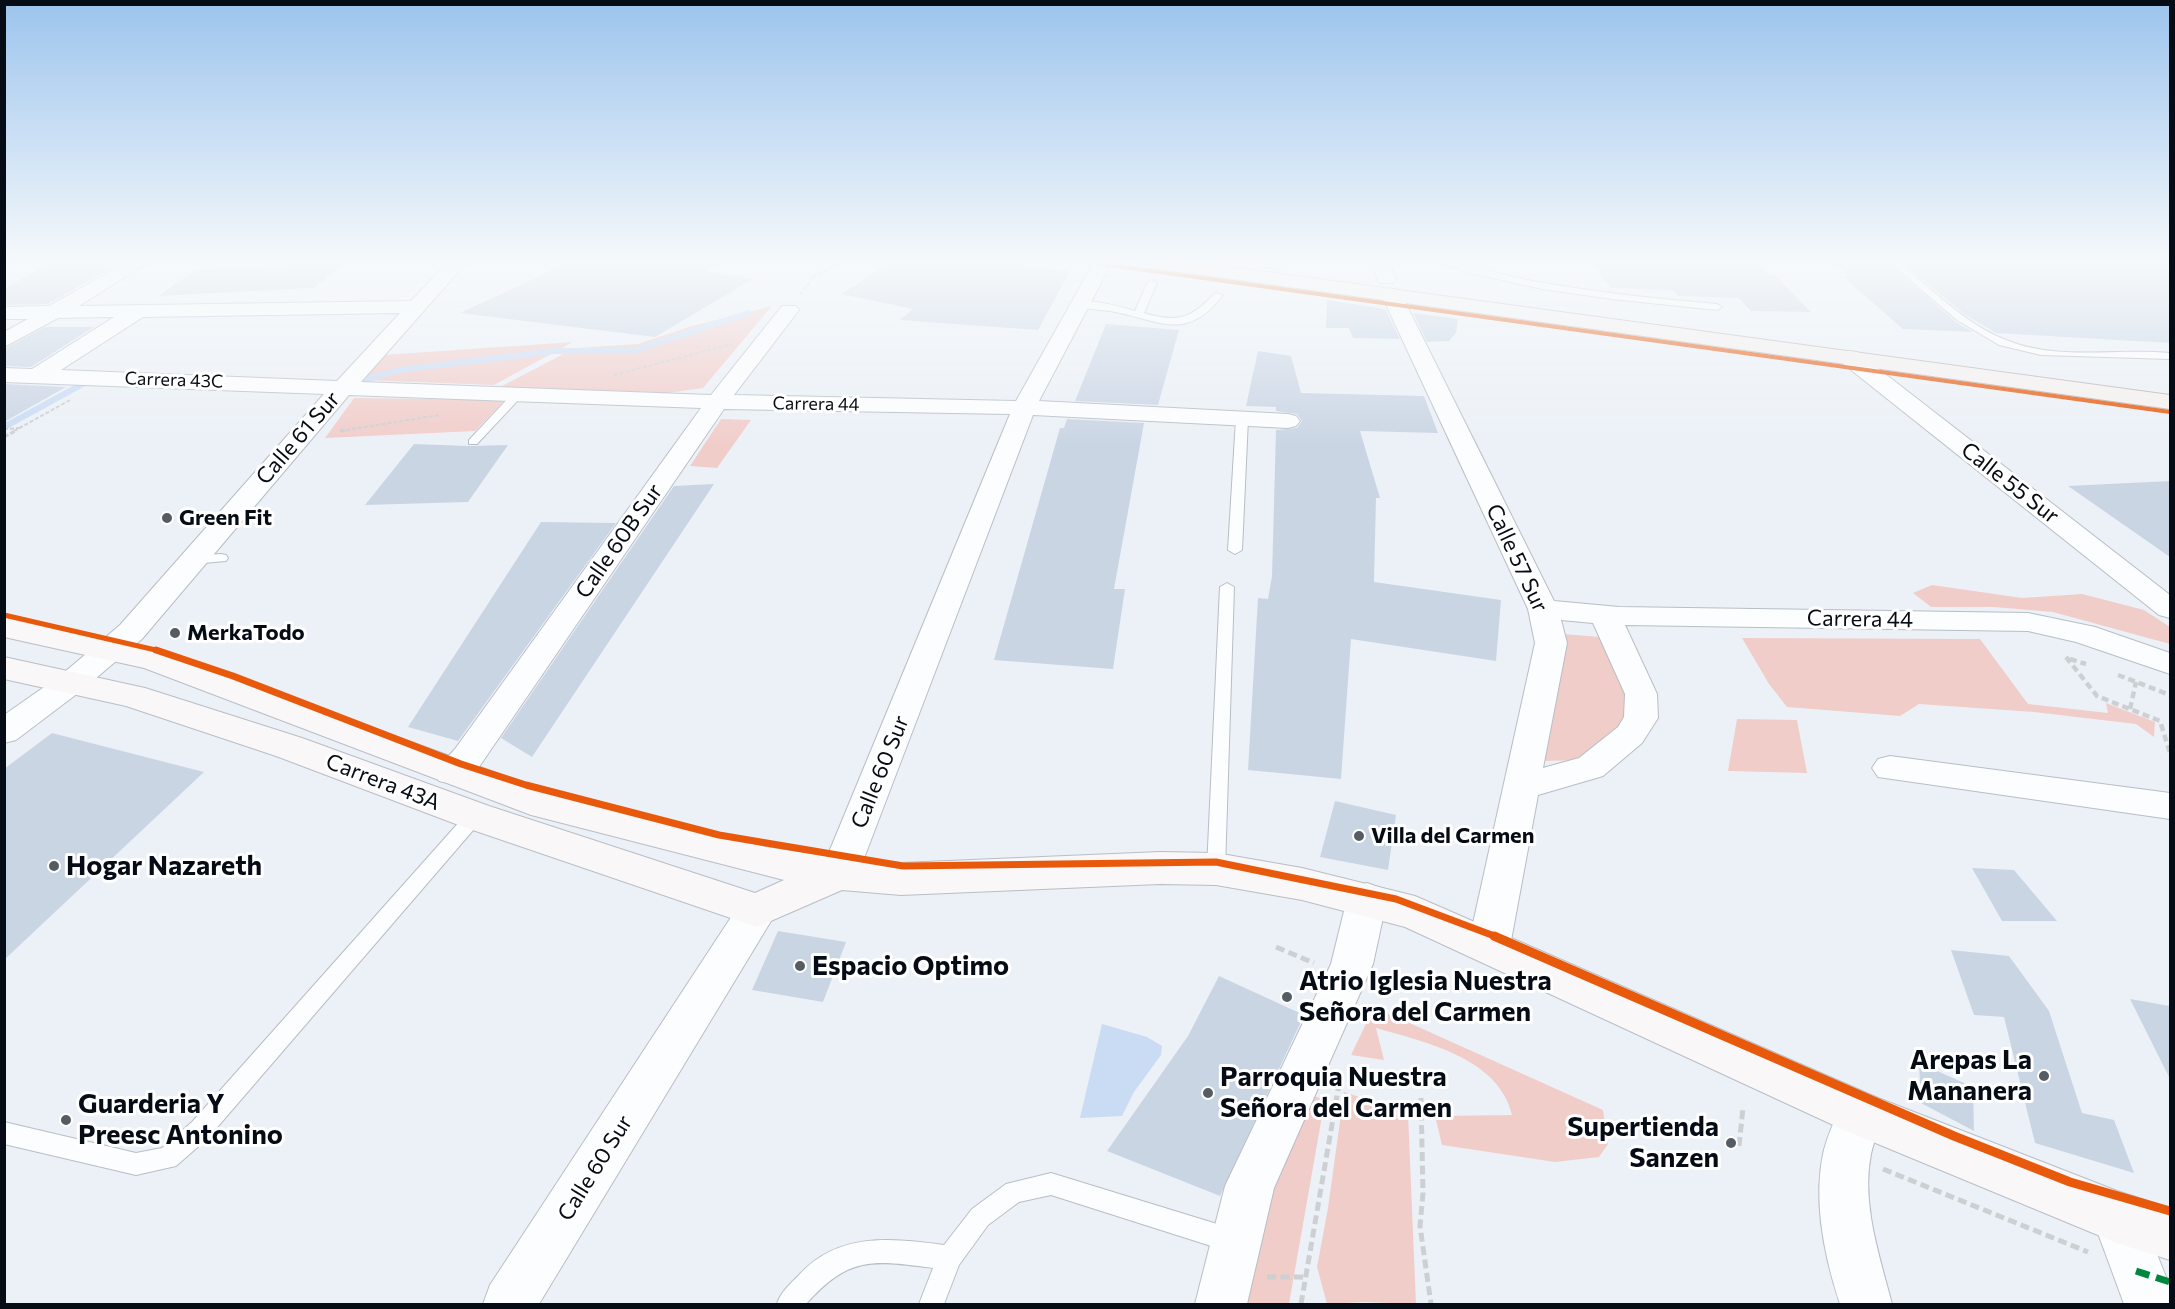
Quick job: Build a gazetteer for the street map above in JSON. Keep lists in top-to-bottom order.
{
  "streets": {
    "main road": ["Carrera 43A"],
    "street": [
      "Carrera 43C",
      "Carrera 44",
      "Calle 61 Sur",
      "Calle 55 Sur",
      "Calle 60B Sur",
      "Calle 57 Sur",
      "Calle 60 Sur"
    ]
  },
  "crossings": [
    ["Carrera 43C", "Carrera 44"],
    ["Carrera 43C", "Calle 61 Sur"],
    ["Carrera 44", "Calle 61 Sur"],
    ["Carrera 44", "Calle 60B Sur"],
    ["Carrera 44", "Calle 57 Sur"],
    ["Carrera 44", "Calle 60 Sur"],
    ["Calle 61 Sur", "Carrera 43A"],
    ["Calle 60B Sur", "Carrera 43A"],
    ["Calle 57 Sur", "Carrera 43A"],
    ["Calle 60 Sur", "Carrera 43A"]
  ],
  "places": [
    "Green Fit",
    "MerkaTodo",
    "Villa del Carmen",
    "Hogar Nazareth",
    "Espacio Optimo",
    "Atrio Iglesia Nuestra Señora del Carmen",
    "Arepas La Mananera",
    "Parroquia Nuestra Señora del Carmen",
    "Guarderia Y Preesc Antonino",
    "Supertienda Sanzen"
  ]
}
